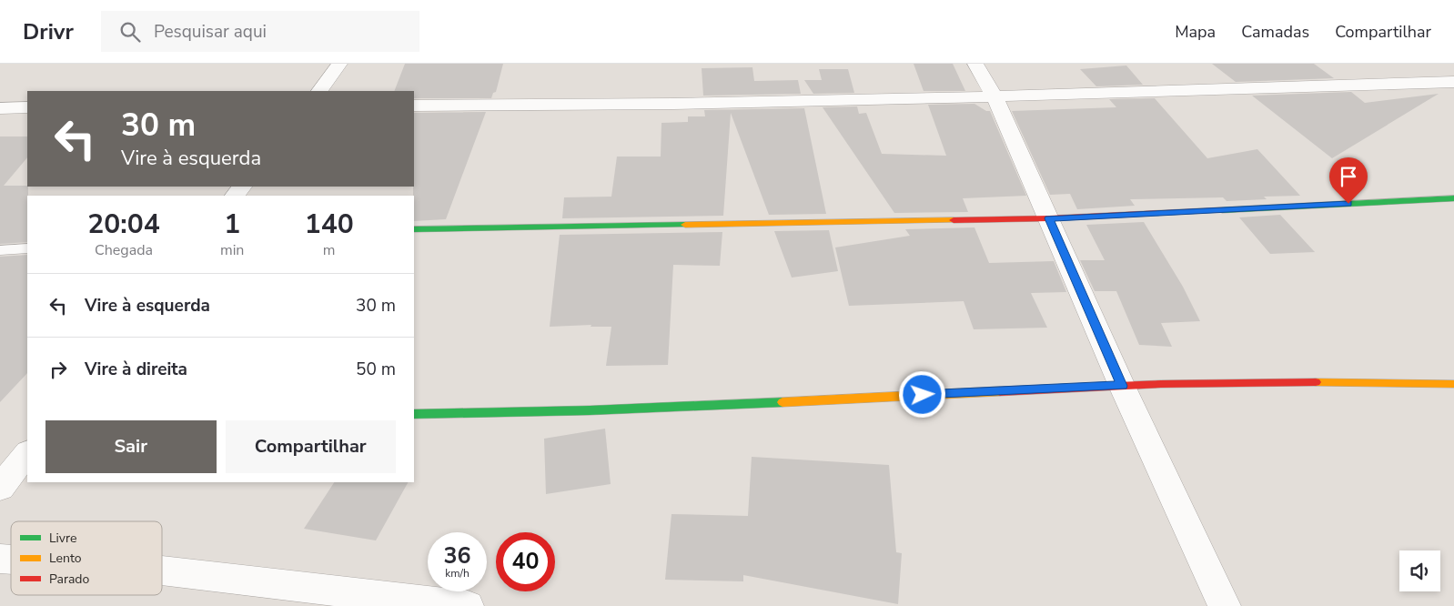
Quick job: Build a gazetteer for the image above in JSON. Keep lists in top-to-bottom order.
{
  "legend": ["Livre", "Lento", "Parado"],
  "page": {
    "header": "Drivr",
    "search": "Pesquisar aqui",
    "nav": ["Mapa", "Camadas", "Compartilhar"],
    "turn": ["30 m", "Vire à esquerda"],
    "eta": [
      "20:04",
      "Chegada",
      "1",
      "min",
      "140",
      "m"
    ],
    "list": [
      {
        "name": "Vire à esquerda",
        "value": "30 m"
      },
      {
        "name": "Vire à direita",
        "value": "50 m"
      }
    ],
    "buttons": ["Sair", "Compartilhar"],
    "speed": "36 km/h",
    "limit": "40"
  }
}
